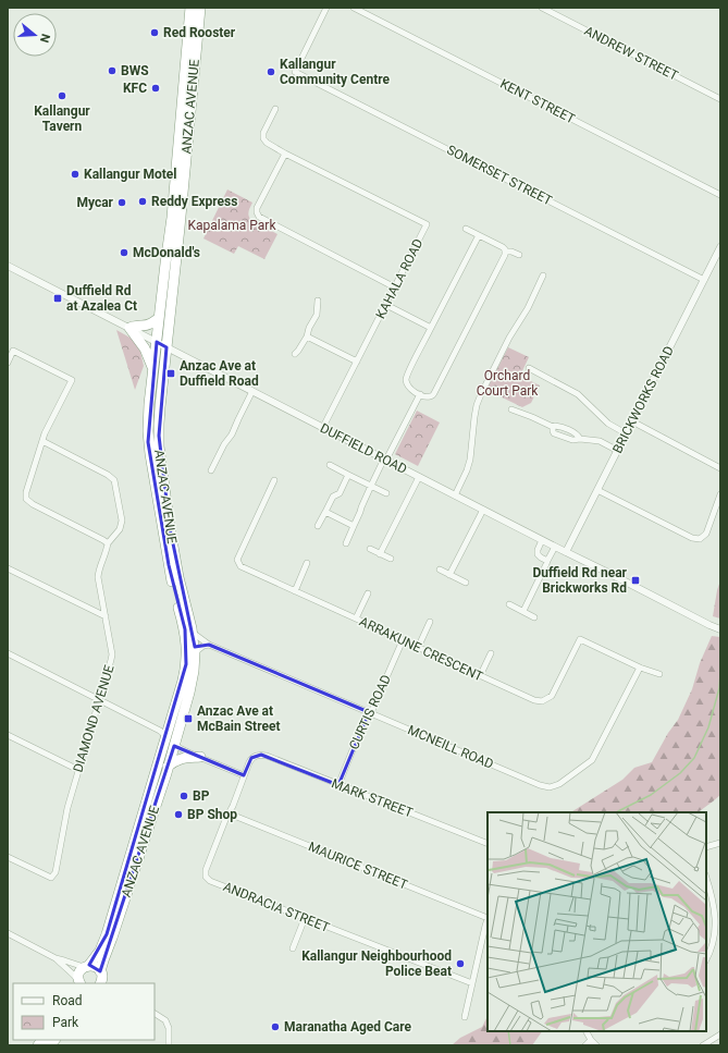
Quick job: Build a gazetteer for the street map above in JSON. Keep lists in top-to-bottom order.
{
  "streets": {
    "highway": ["ANZAC AVENUE"],
    "street": [
      "ANDREW STREET",
      "KENT STREET",
      "SOMERSET STREET",
      "KAHALA ROAD",
      "BRICKWORKS ROAD",
      "DUFFIELD ROAD",
      "ARRAKUNE CRESCENT",
      "CURTIS ROAD",
      "DIAMOND AVENUE",
      "MCNEILL ROAD",
      "MARK STREET",
      "MAURICE STREET",
      "ANDRACIA STREET"
    ]
  },
  "crossings": [
    ["ANZAC AVENUE", "DUFFIELD ROAD"],
    ["ANZAC AVENUE", "MCNEILL ROAD"],
    ["SOMERSET STREET", "BRICKWORKS ROAD"],
    ["KAHALA ROAD", "DUFFIELD ROAD"],
    ["BRICKWORKS ROAD", "DUFFIELD ROAD"],
    ["ARRAKUNE CRESCENT", "CURTIS ROAD"],
    ["ARRAKUNE CRESCENT", "MCNEILL ROAD"],
    ["CURTIS ROAD", "MCNEILL ROAD"],
    ["CURTIS ROAD", "MARK STREET"],
    ["MARK STREET", "ANDRACIA STREET"],
    ["MAURICE STREET", "ANDRACIA STREET"]
  ],
  "parks": ["Kapalama Park", "Orchard Court Park"],
  "places": {
    "other": [
      "Red Rooster",
      "BWS",
      "Kallangur Community Centre",
      "KFC",
      "Kallangur Tavern",
      "Kallangur Motel",
      "Reddy Express",
      "Mycar",
      "McDonald's",
      "BP",
      "BP Shop",
      "Kallangur Neighbourhood Police Beat",
      "Maranatha Aged Care"
    ],
    "transit": [
      "Duffield Rd at Azalea Ct",
      "Anzac Ave at Duffield Road",
      "Duffield Rd near Brickworks Rd",
      "Anzac Ave at McBain Street"
    ]
  },
  "legend": ["Road", "Park"],
  "north": "right"
}
